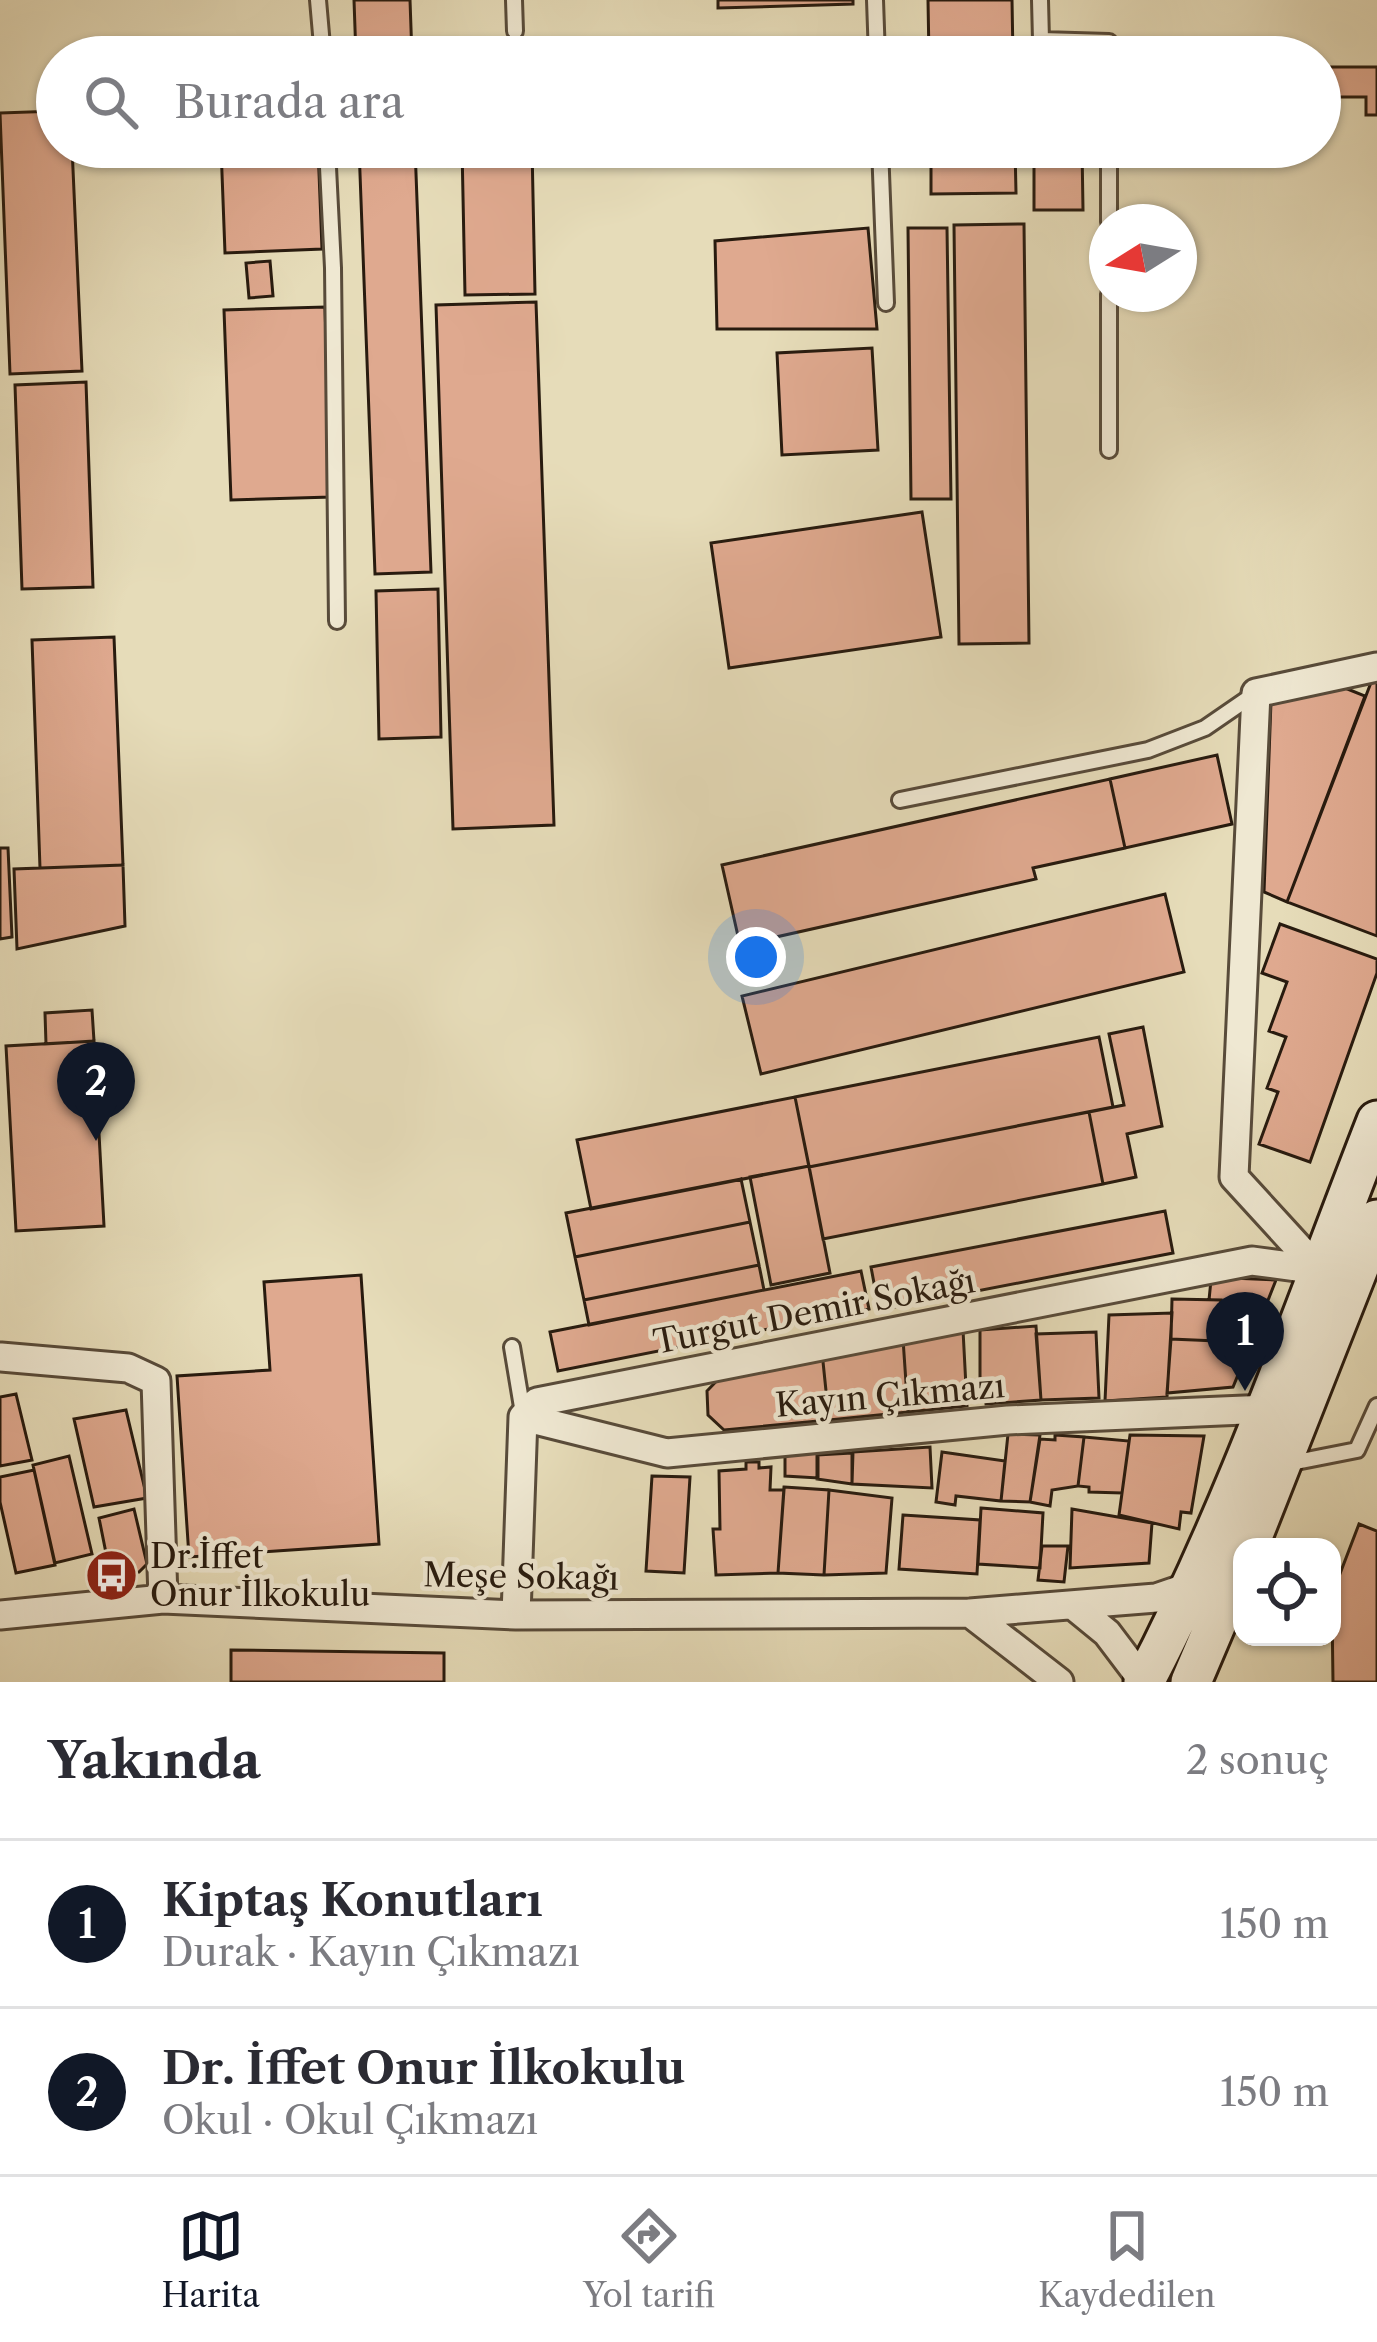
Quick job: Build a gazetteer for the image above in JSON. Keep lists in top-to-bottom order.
{
  "streets": {
    "street": ["Turgut Demir Sokağı", "Kayın Çıkmazı", "Meşe Sokağı"]
  },
  "crossings": [
    ["Turgut Demir Sokağı", "Kayın Çıkmazı"]
  ],
  "places": {
    "bus stop": ["Dr.İffet Onur İlkokulu"]
  },
  "north": "left",
  "page": {
    "search": "Burada ara",
    "pins": ["2", "1"],
    "heading": ["Yakında", "2 sonuç"],
    "list": [
      {
        "mark": "1",
        "name": "Kiptaş Konutları",
        "note": "Durak · Kayın Çıkmazı",
        "value": "150 m"
      },
      {
        "mark": "2",
        "name": "Dr. İffet Onur İlkokulu",
        "note": "Okul · Okul Çıkmazı",
        "value": "150 m"
      }
    ],
    "nav": ["Harita", "Yol tarifi", "Kaydedilen"]
  }
}
